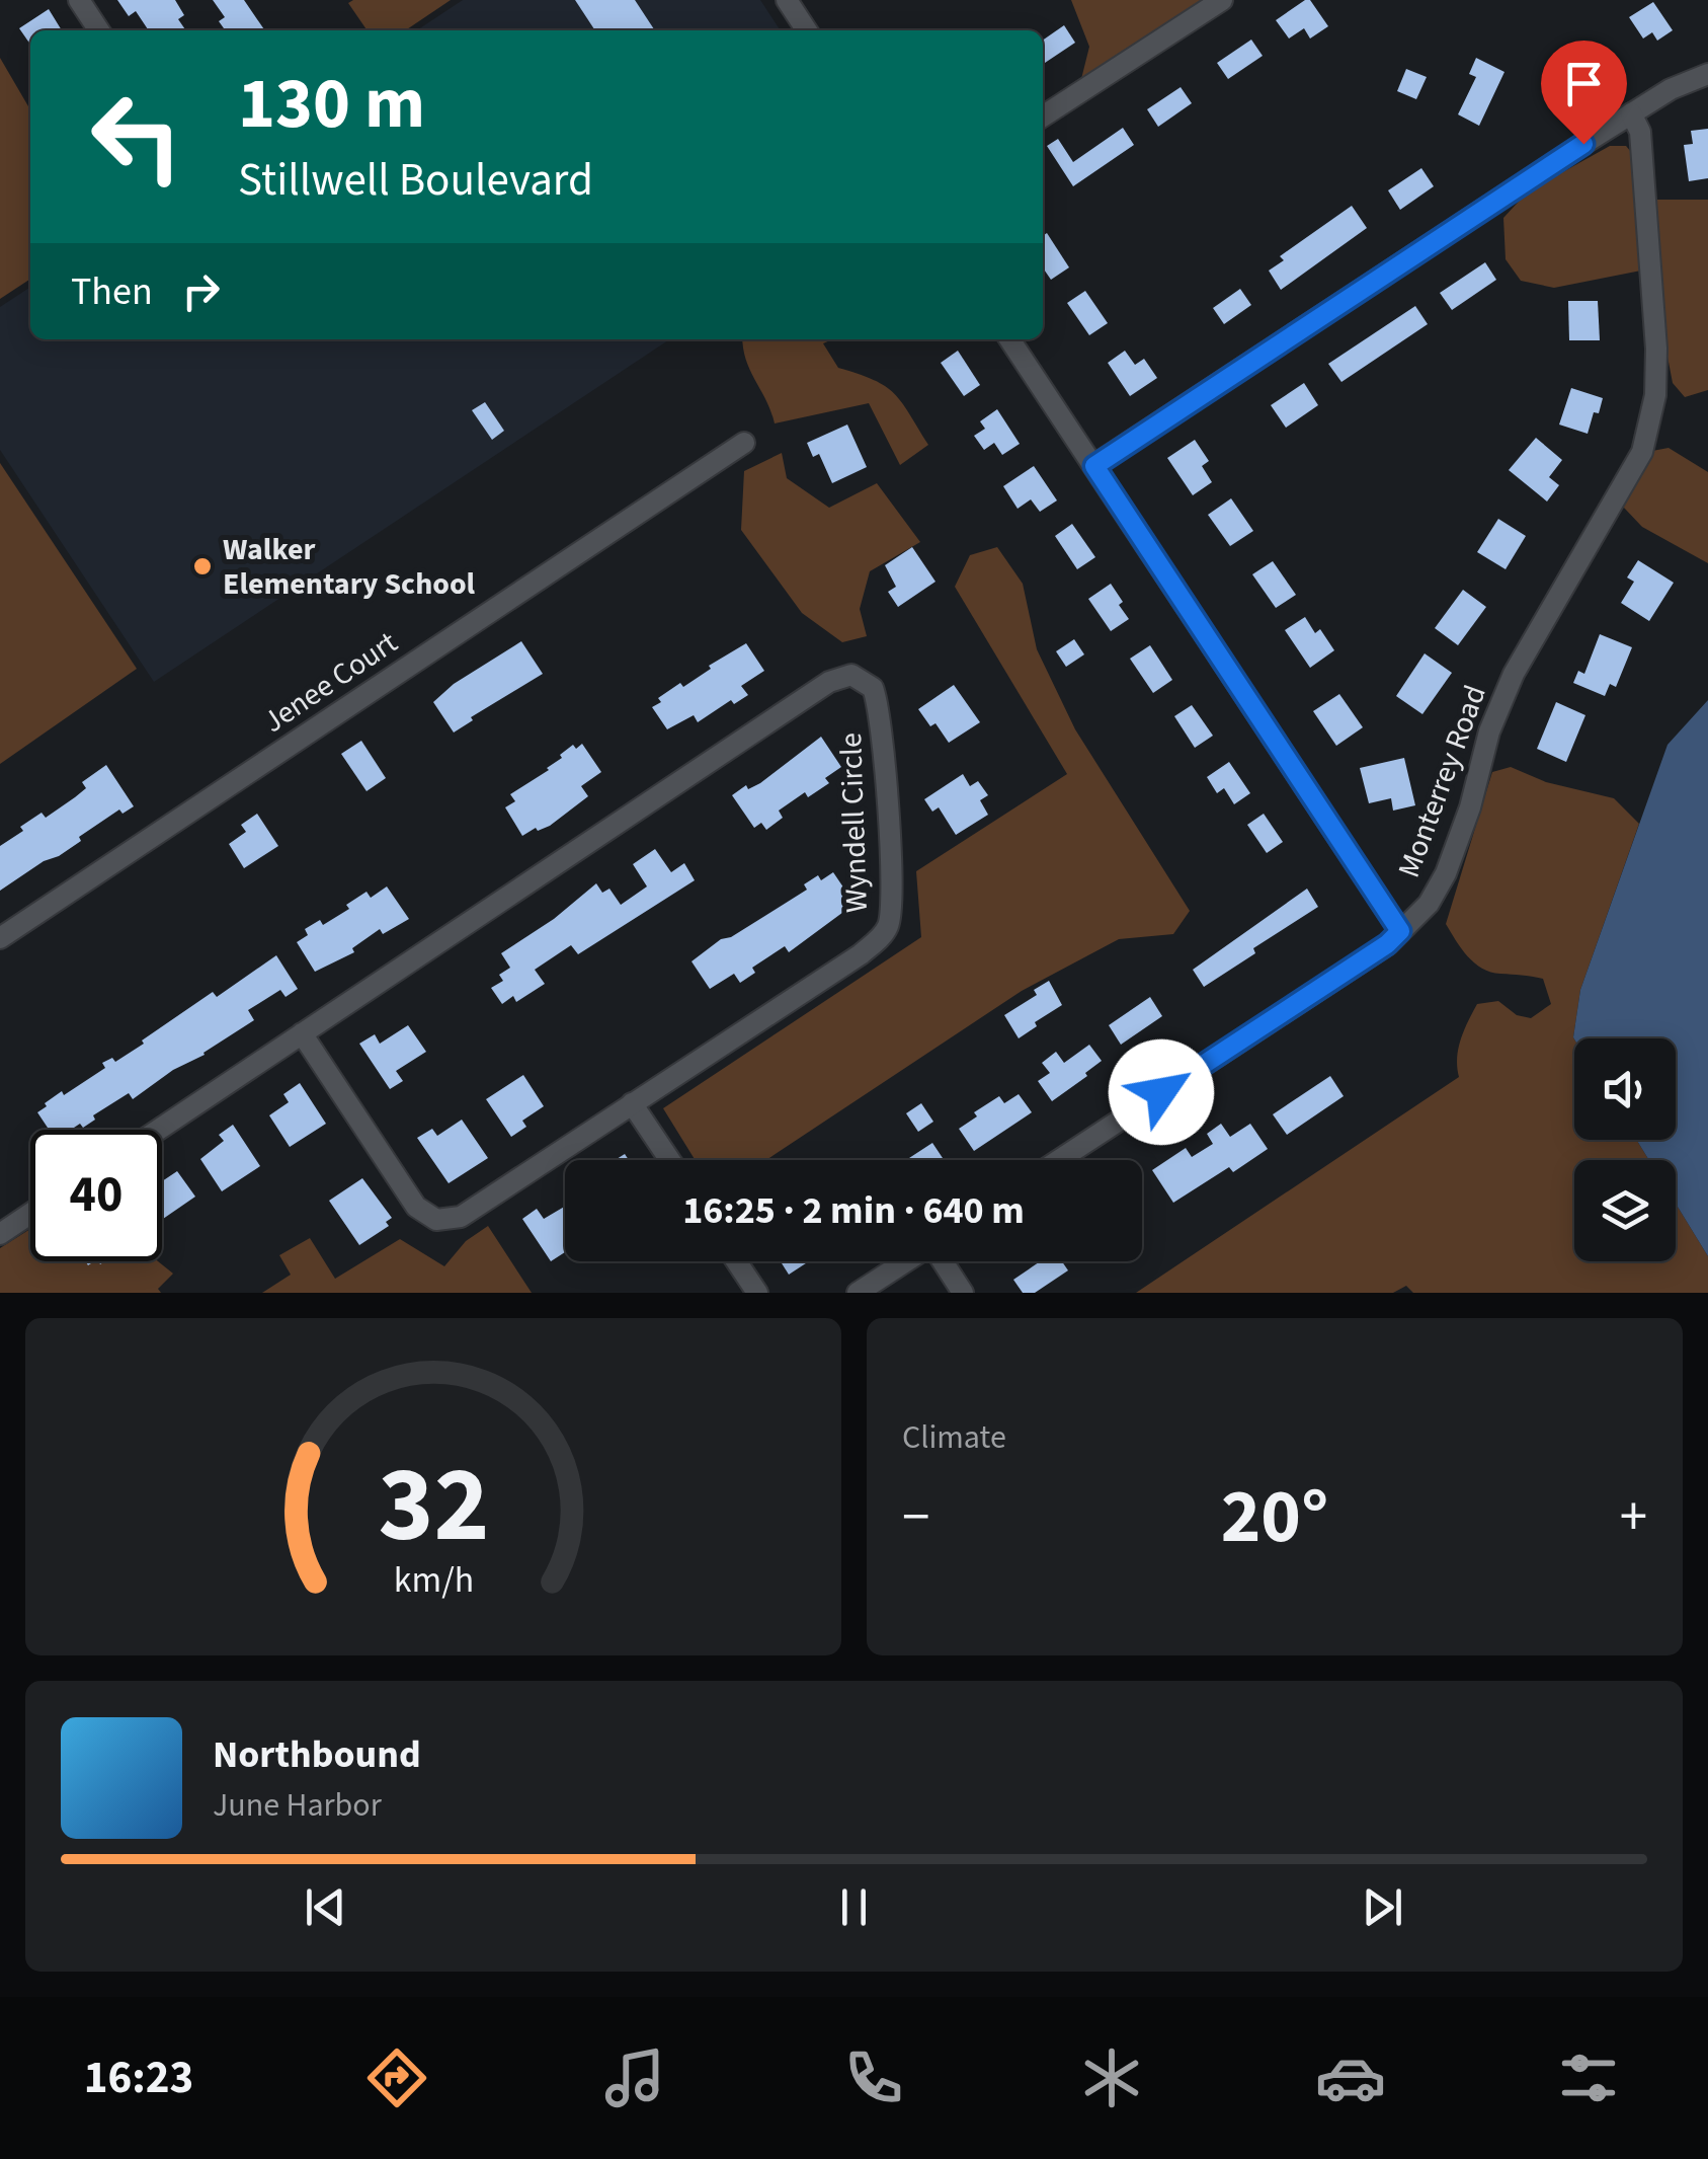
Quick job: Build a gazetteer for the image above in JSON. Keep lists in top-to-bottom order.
{
  "streets": {
    "street": ["Jenee Court", "Monterrey Road", "Wyndell Circle"]
  },
  "places": ["Walker Elementary School"],
  "page": {
    "turn": ["130 m", "Stillwell Boulevard"],
    "then": "Then",
    "limit": "40",
    "trip": "16:25 · 2 min · 640 m",
    "tile": "Climate",
    "heat": ["−", "20°", "+"],
    "song": ["Northbound", "June Harbor"],
    "tabs": "16:23",
    "gauge": ["32", "km/h"]
  }
}
